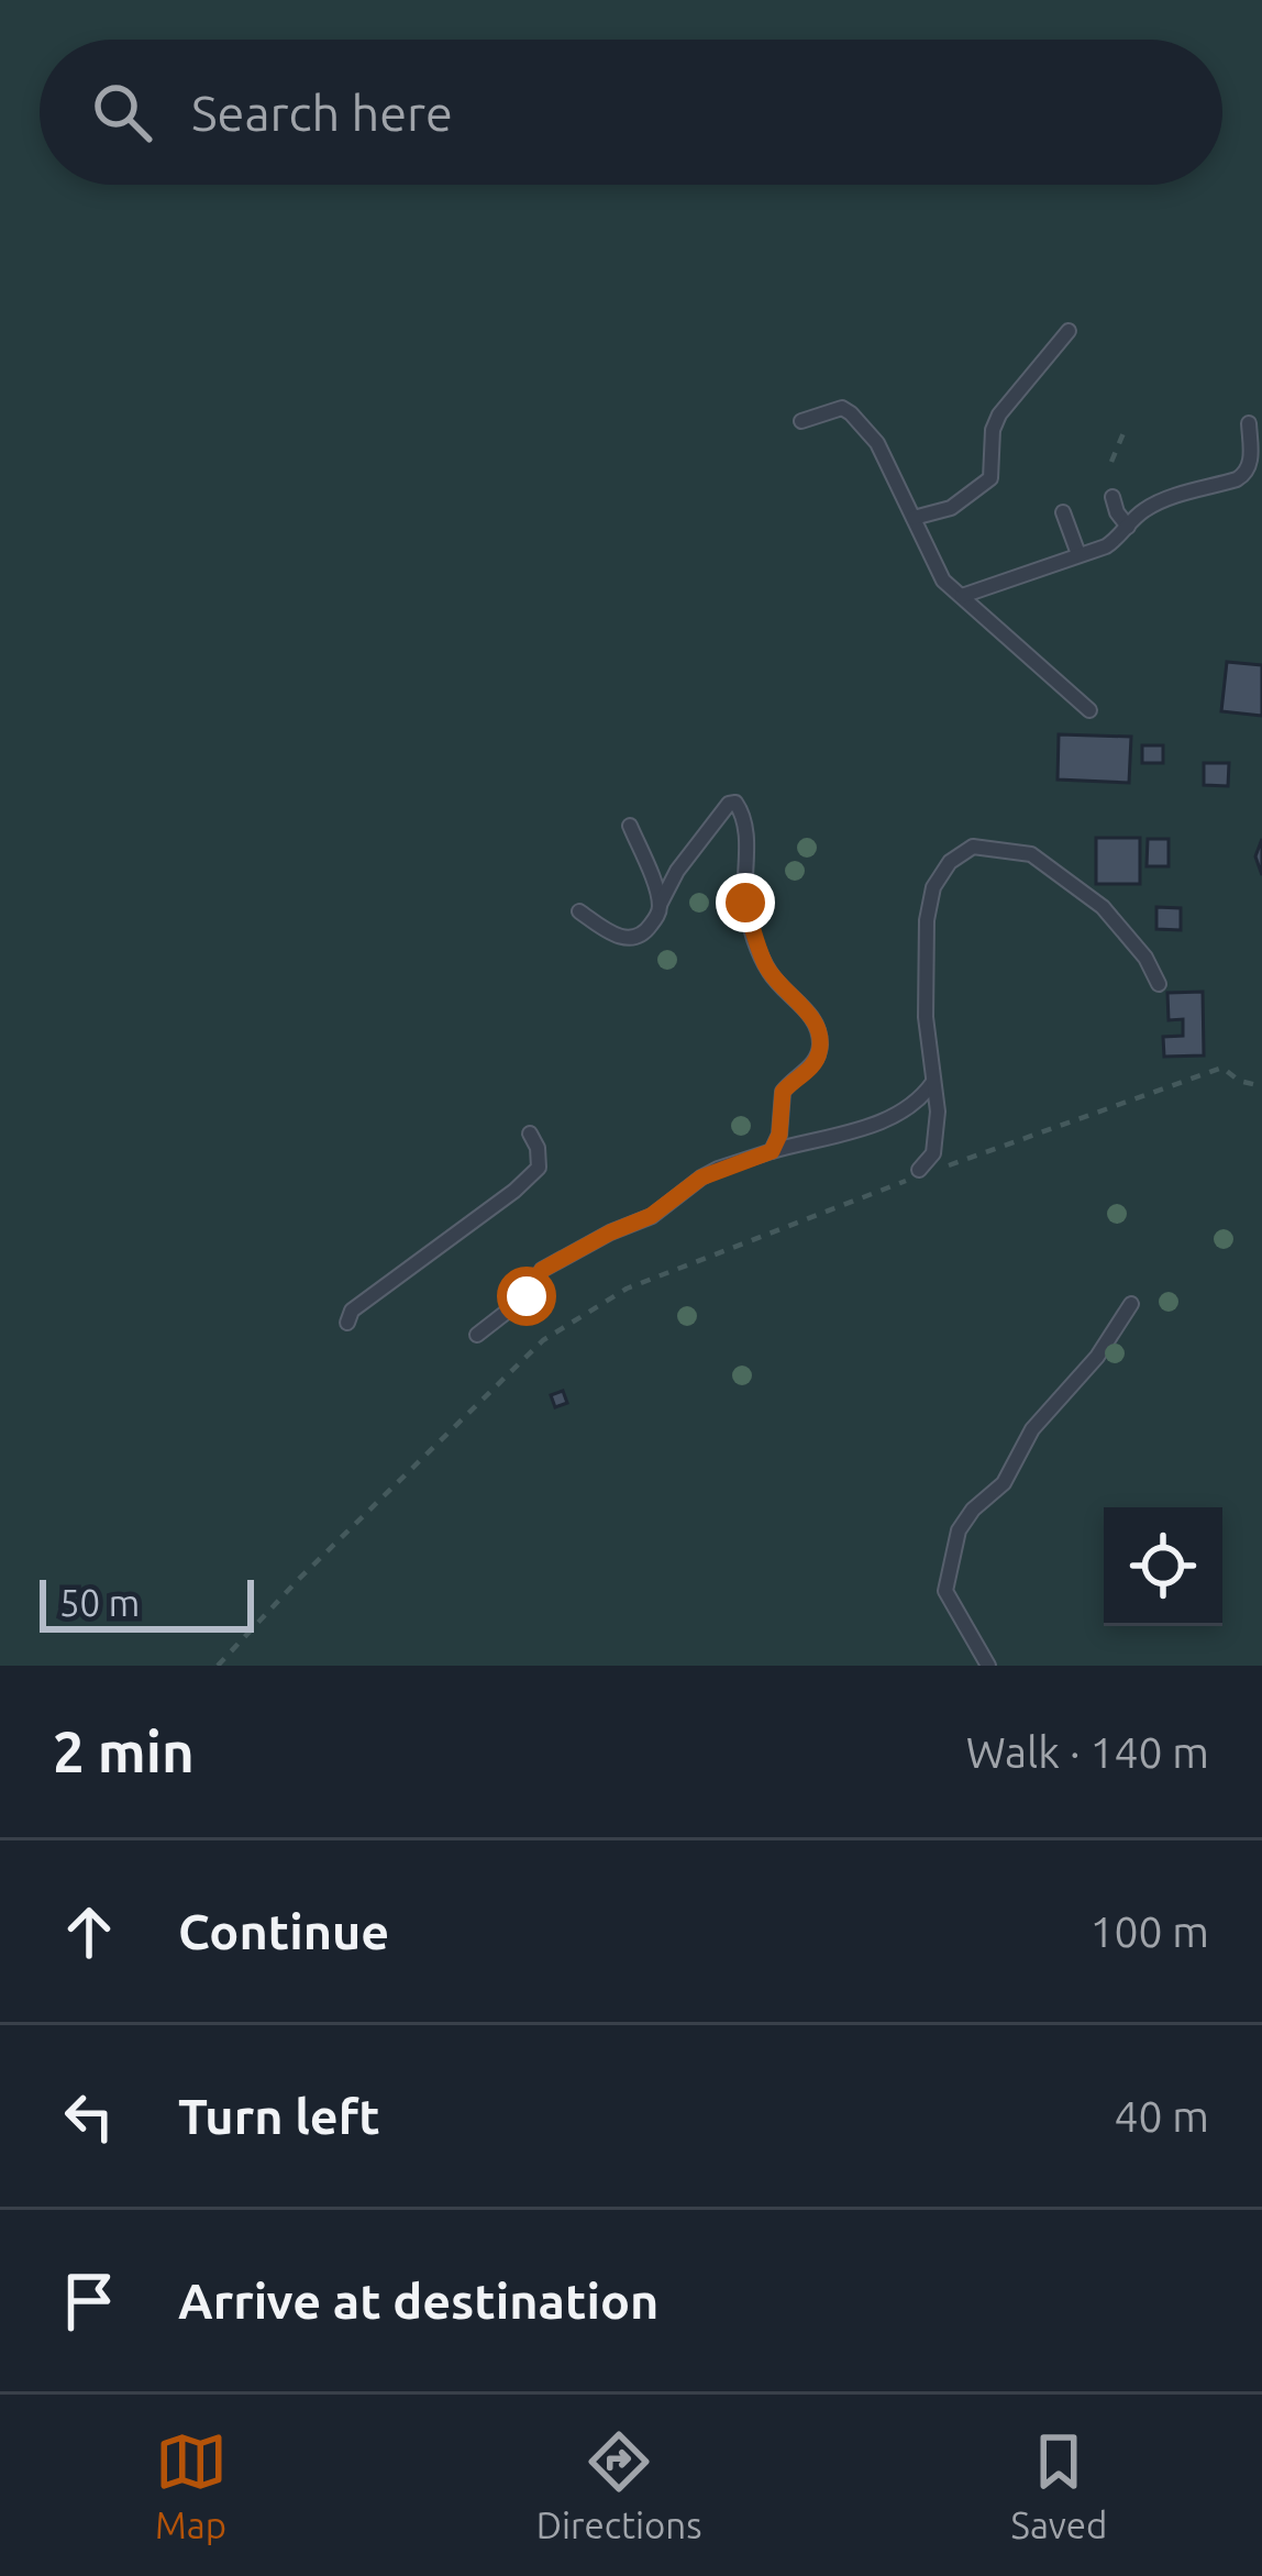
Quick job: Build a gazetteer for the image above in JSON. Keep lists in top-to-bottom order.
{
  "scale_bar": "50 m",
  "page": {
    "search": "Search here",
    "scale": "50 m",
    "heading": ["2 min", "Walk · 140 m"],
    "list": [
      ["Continue", "100 m"],
      ["Turn left", "40 m"],
      "Arrive at destination"
    ],
    "nav": ["Map", "Directions", "Saved"]
  }
}
